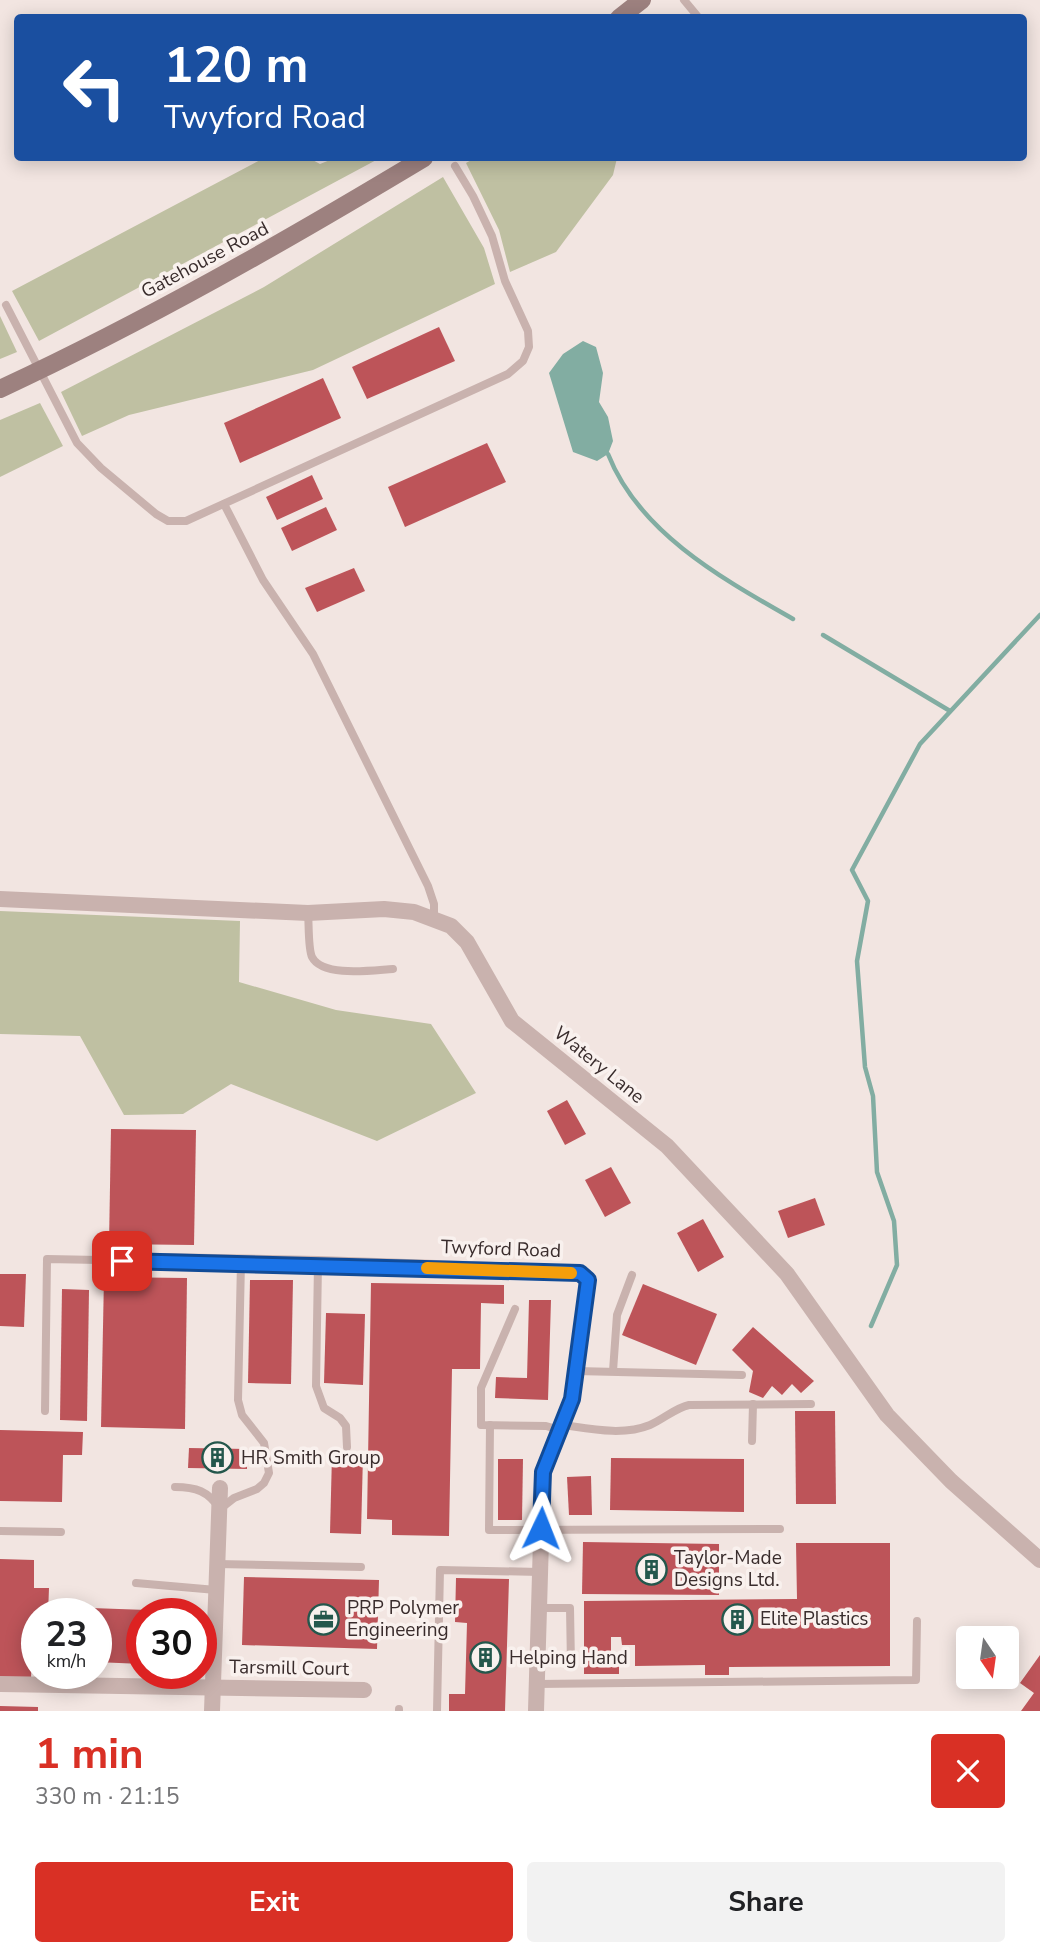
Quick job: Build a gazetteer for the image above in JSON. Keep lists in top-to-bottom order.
{
  "streets": {
    "main road": ["Gatehouse Road"],
    "street": ["Watery Lane", "Twyford Road", "Tarsmill Court"]
  },
  "places": {
    "building": [
      "HR Smith Group",
      "Taylor-Made Designs Ltd.",
      "Elite Plastics",
      "Helping Hand"
    ],
    "office": ["PRP Polymer Engineering"]
  },
  "north": "bottom",
  "page": {
    "turn": ["120 m", "Twyford Road"],
    "speed": "23 km/h",
    "limit": "30",
    "heading": ["1 min", "330 m · 21:15"],
    "buttons": ["Exit", "Share"]
  }
}
